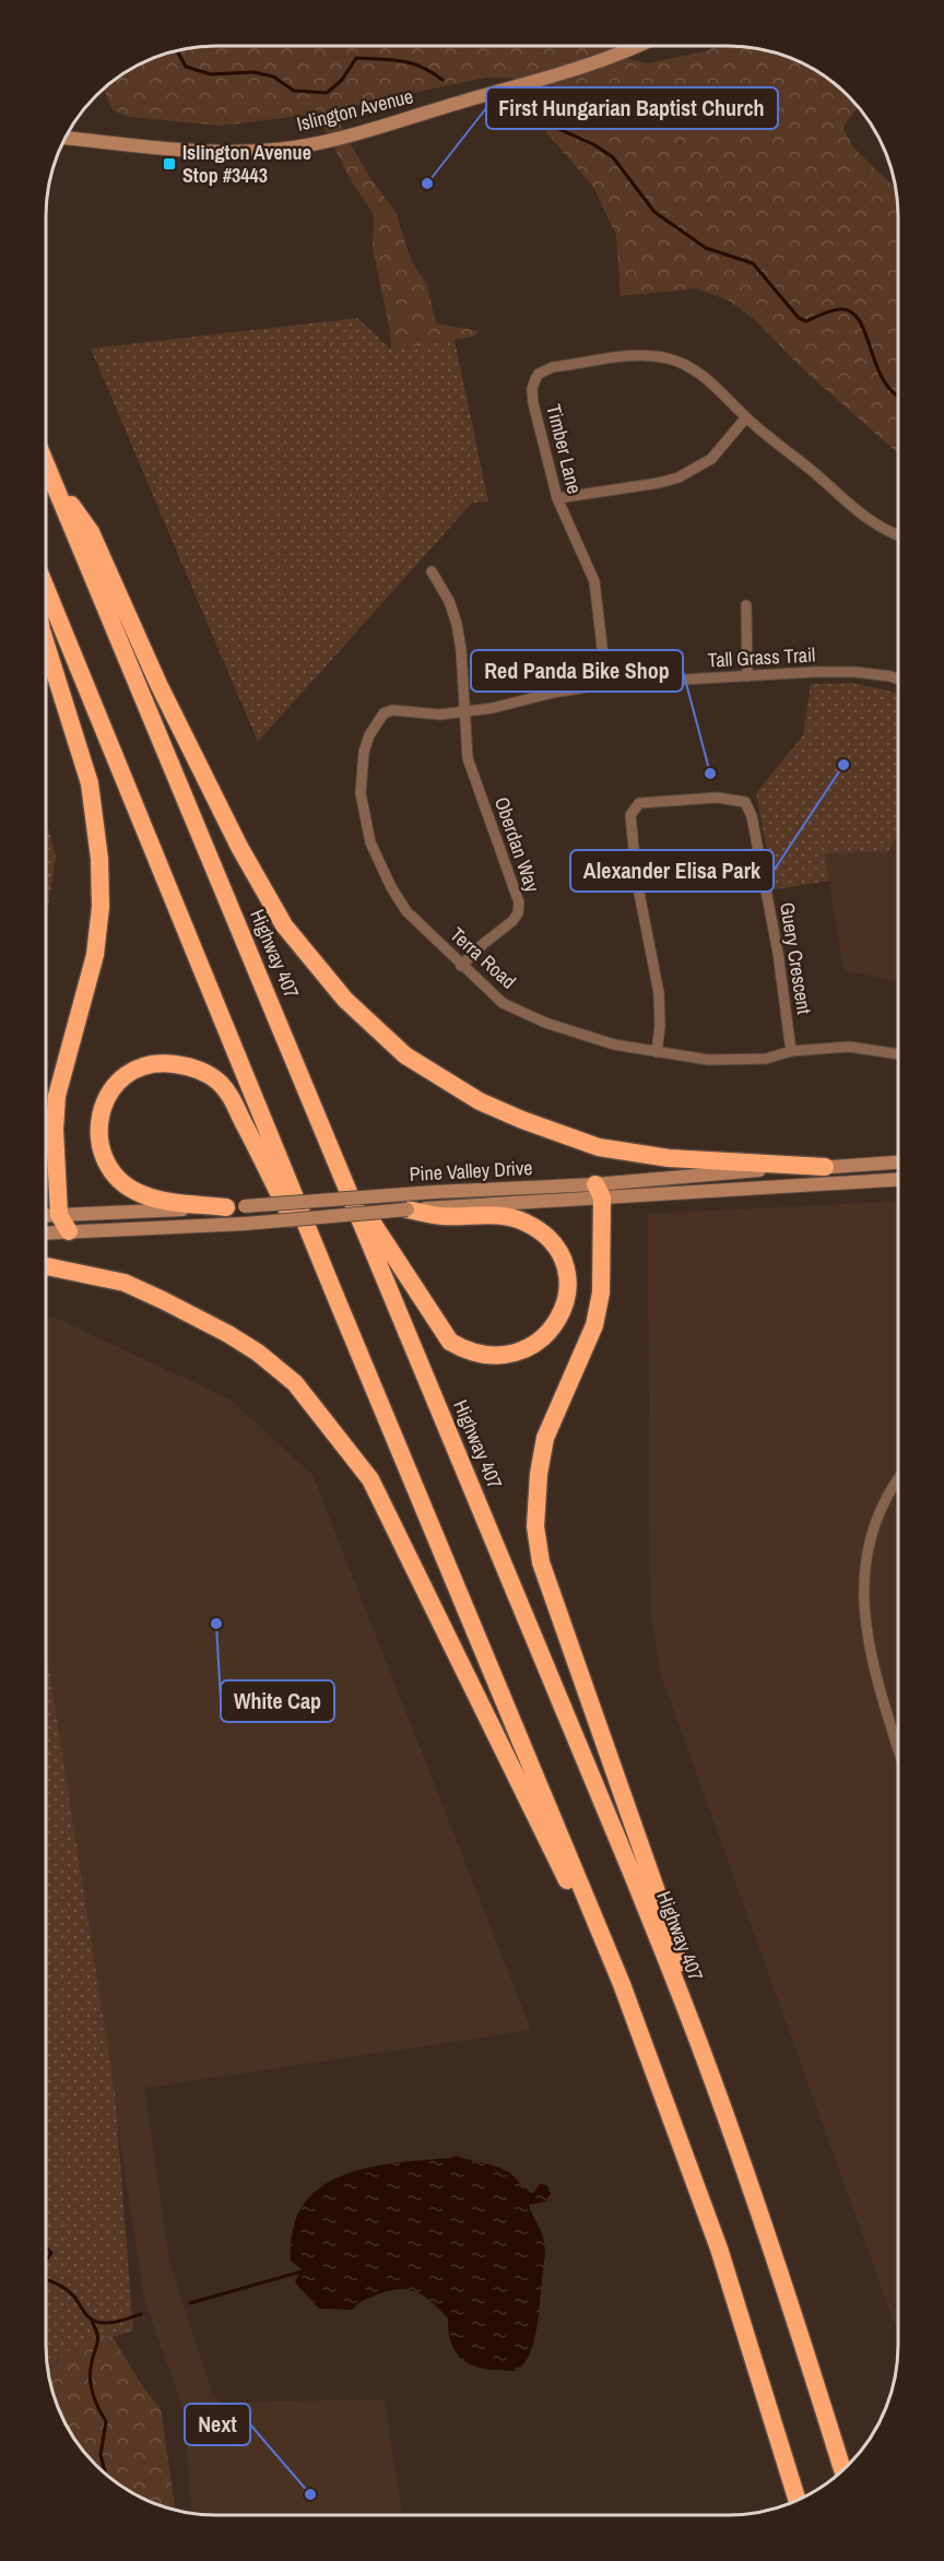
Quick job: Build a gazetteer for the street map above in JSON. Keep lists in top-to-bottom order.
{
  "streets": {
    "highway": ["Highway 407"],
    "main road": ["Islington Avenue", "Pine Valley Drive"],
    "street": [
      "Timber Lane",
      "Tall Grass Trail",
      "Oberdan Way",
      "Terra Road",
      "Guery Crescent"
    ]
  },
  "crossings": [
    ["Timber Lane", "Tall Grass Trail"],
    ["Tall Grass Trail", "Oberdan Way"],
    ["Tall Grass Trail", "Terra Road"],
    ["Oberdan Way", "Terra Road"],
    ["Terra Road", "Guery Crescent"]
  ],
  "places": {
    "transit": ["Islington Avenue Stop #3443"],
    "other": [
      "First Hungarian Baptist Church",
      "Alexander Elisa Park",
      "Red Panda Bike Shop",
      "White Cap",
      "Next"
    ]
  }
}
